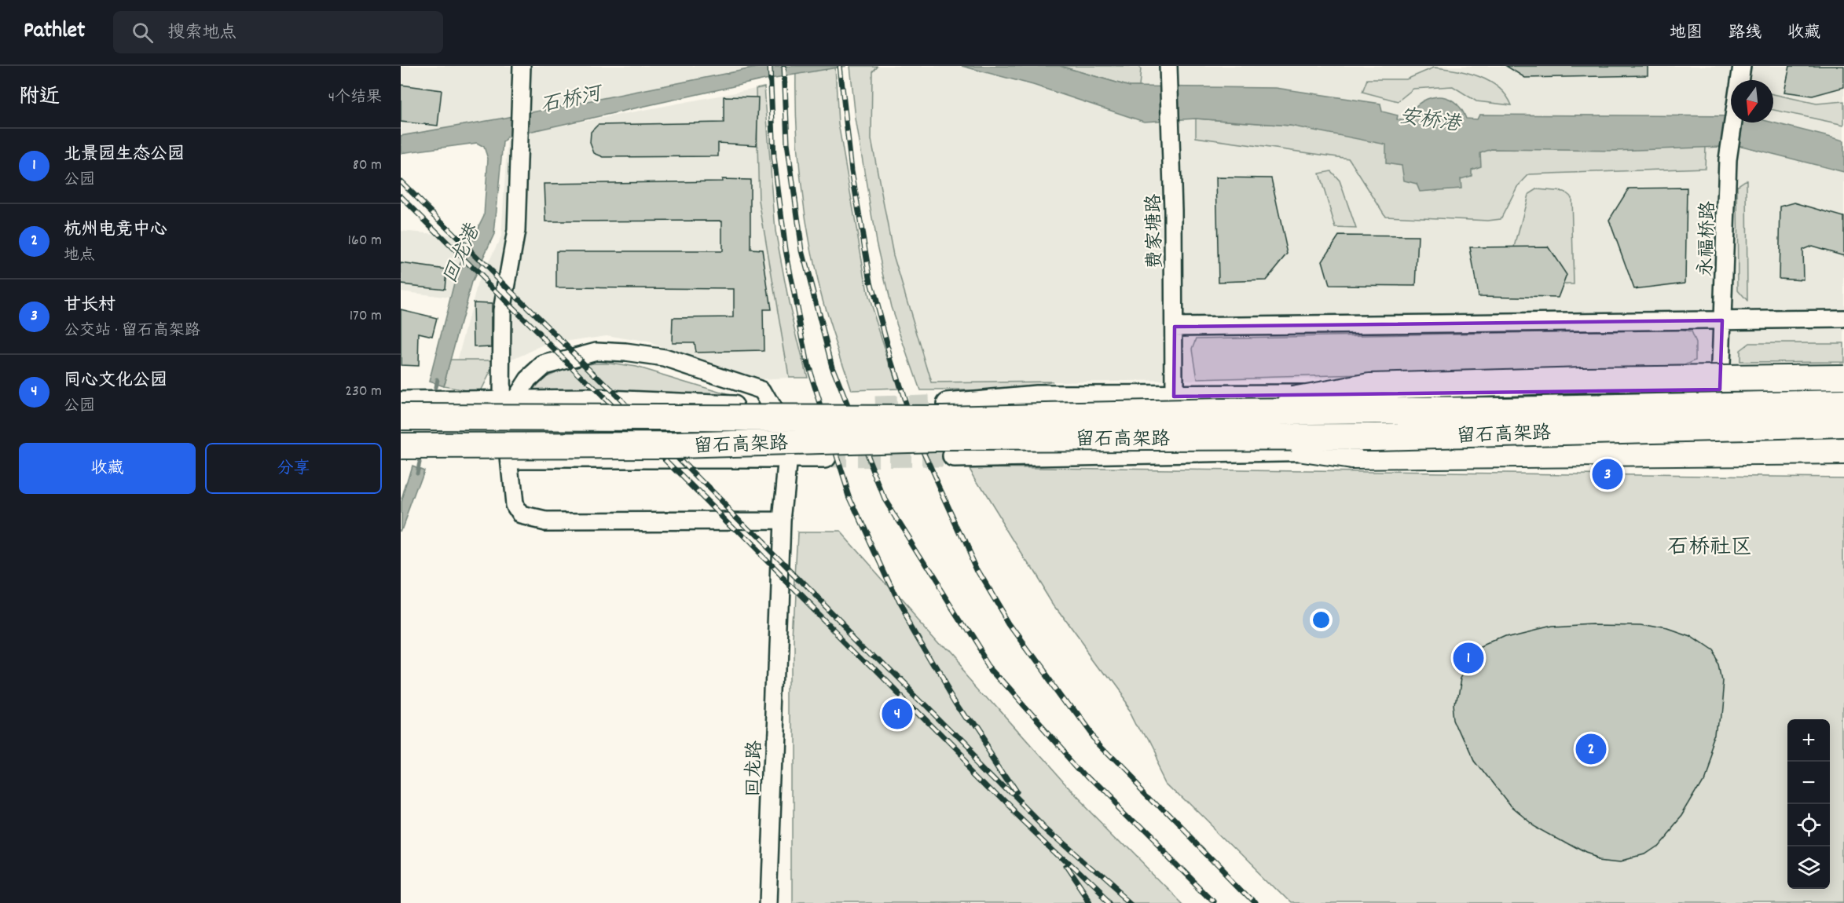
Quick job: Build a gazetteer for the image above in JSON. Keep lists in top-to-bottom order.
{
  "streets": {
    "highway": ["留石高架路"],
    "street": ["费家塘路", "永福桥路", "回龙路"]
  },
  "districts": ["石桥社区"],
  "water": ["石桥河", "安桥港", "回龙港"],
  "north": "bottom",
  "page": {
    "header": "Pathlet",
    "search": "搜索地点",
    "nav": ["地图", "路线", "收藏"],
    "heading": ["附近", "4个结果"],
    "list": [
      {
        "mark": "1",
        "name": "北景园生态公园",
        "note": "公园",
        "value": "80 m"
      },
      {
        "mark": "2",
        "name": "杭州电竞中心",
        "note": "地点",
        "value": "160 m"
      },
      {
        "mark": "3",
        "name": "甘长村",
        "note": "公交站 · 留石高架路",
        "value": "170 m"
      },
      {
        "mark": "4",
        "name": "同心文化公园",
        "note": "公园",
        "value": "230 m"
      }
    ],
    "buttons": ["收藏", "分享"],
    "pins": [
      "3",
      "1",
      "4",
      "2"
    ],
    "map_buttons": ["+", "−"]
  }
}
